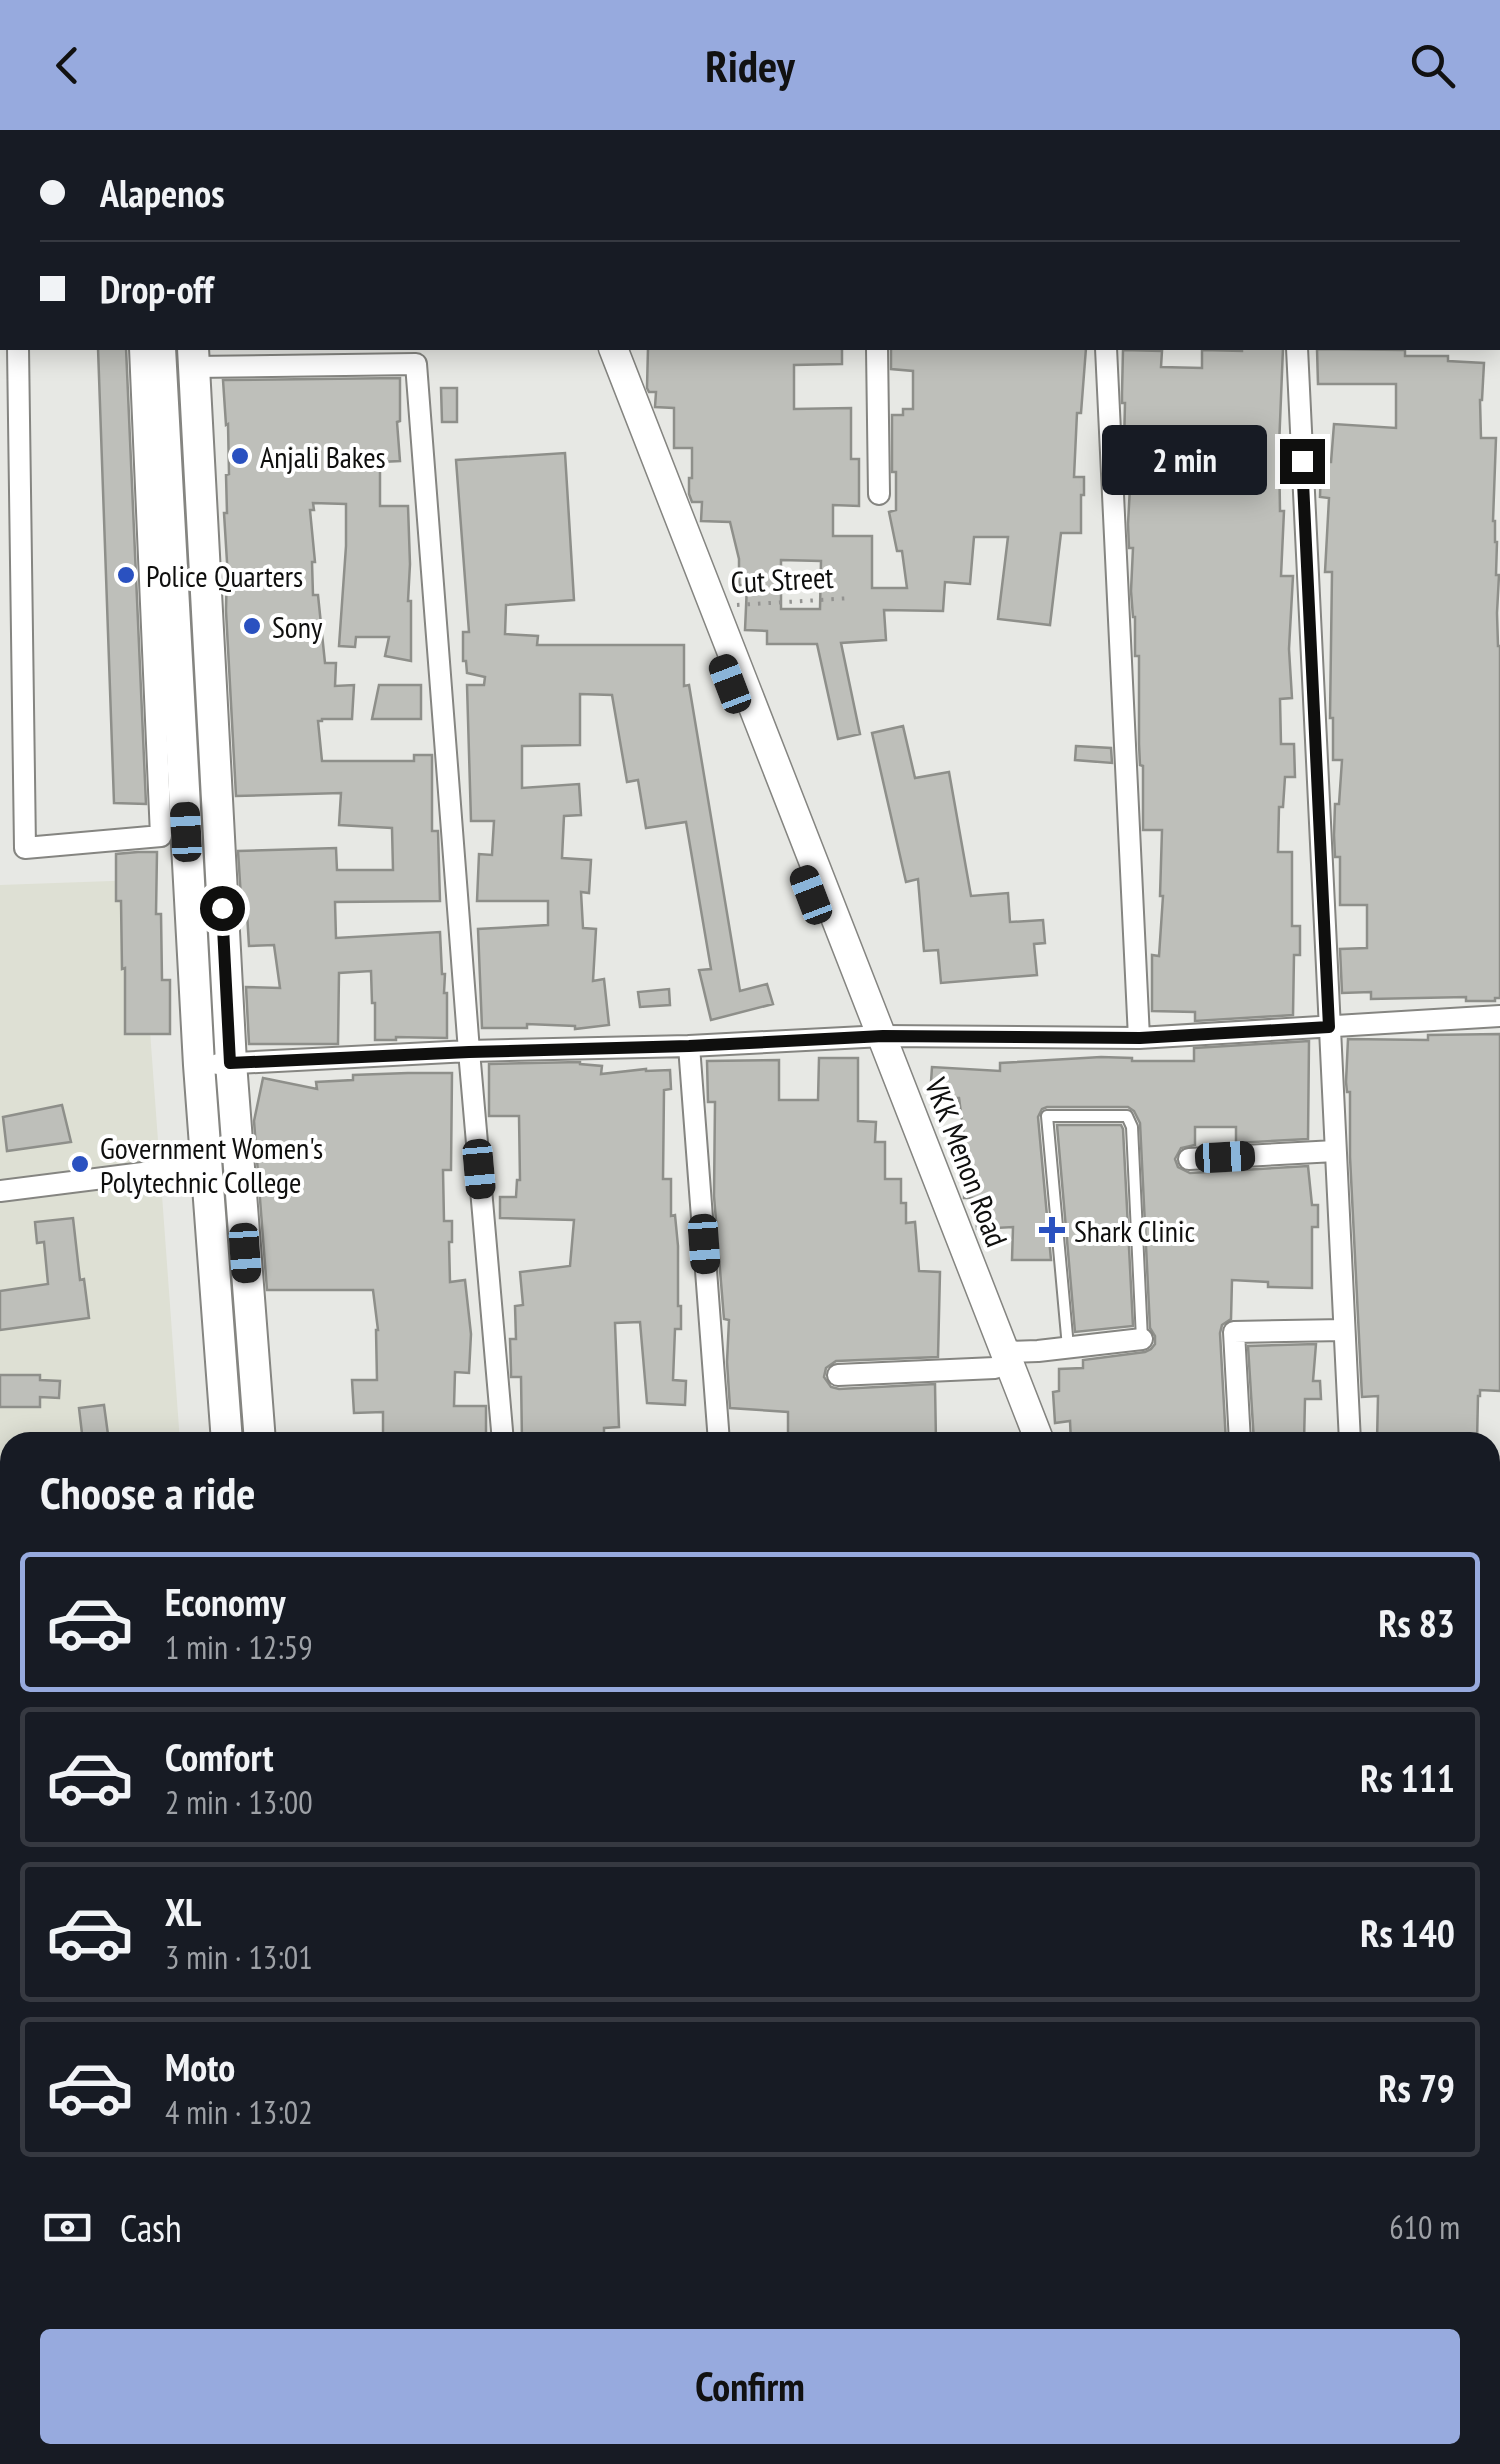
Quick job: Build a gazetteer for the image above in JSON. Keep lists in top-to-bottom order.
{
  "streets": {
    "street": ["VKK Menon Road"],
    "path": ["Cut Street"]
  },
  "crossings": [
    ["Cut Street", "VKK Menon Road"]
  ],
  "places": {
    "other": [
      "Anjali Bakes",
      "Police Quarters",
      "Sony",
      "Government Women's Polytechnic College"
    ],
    "health": ["Shark Clinic"]
  },
  "page": {
    "header": "Ridey",
    "banner": ["Alapenos", "Drop-off"],
    "bubble": "2 min",
    "heading": "Choose a ride",
    "list": [
      {
        "name": "Economy",
        "note": "1 min · 12:59",
        "value": "Rs 83"
      },
      {
        "name": "Comfort",
        "note": "2 min · 13:00",
        "value": "Rs 111"
      },
      {
        "name": "XL",
        "note": "3 min · 13:01",
        "value": "Rs 140"
      },
      {
        "name": "Moto",
        "note": "4 min · 13:02",
        "value": "Rs 79"
      }
    ],
    "pay": ["Cash", "610 m"],
    "buttons": "Confirm"
  }
}
